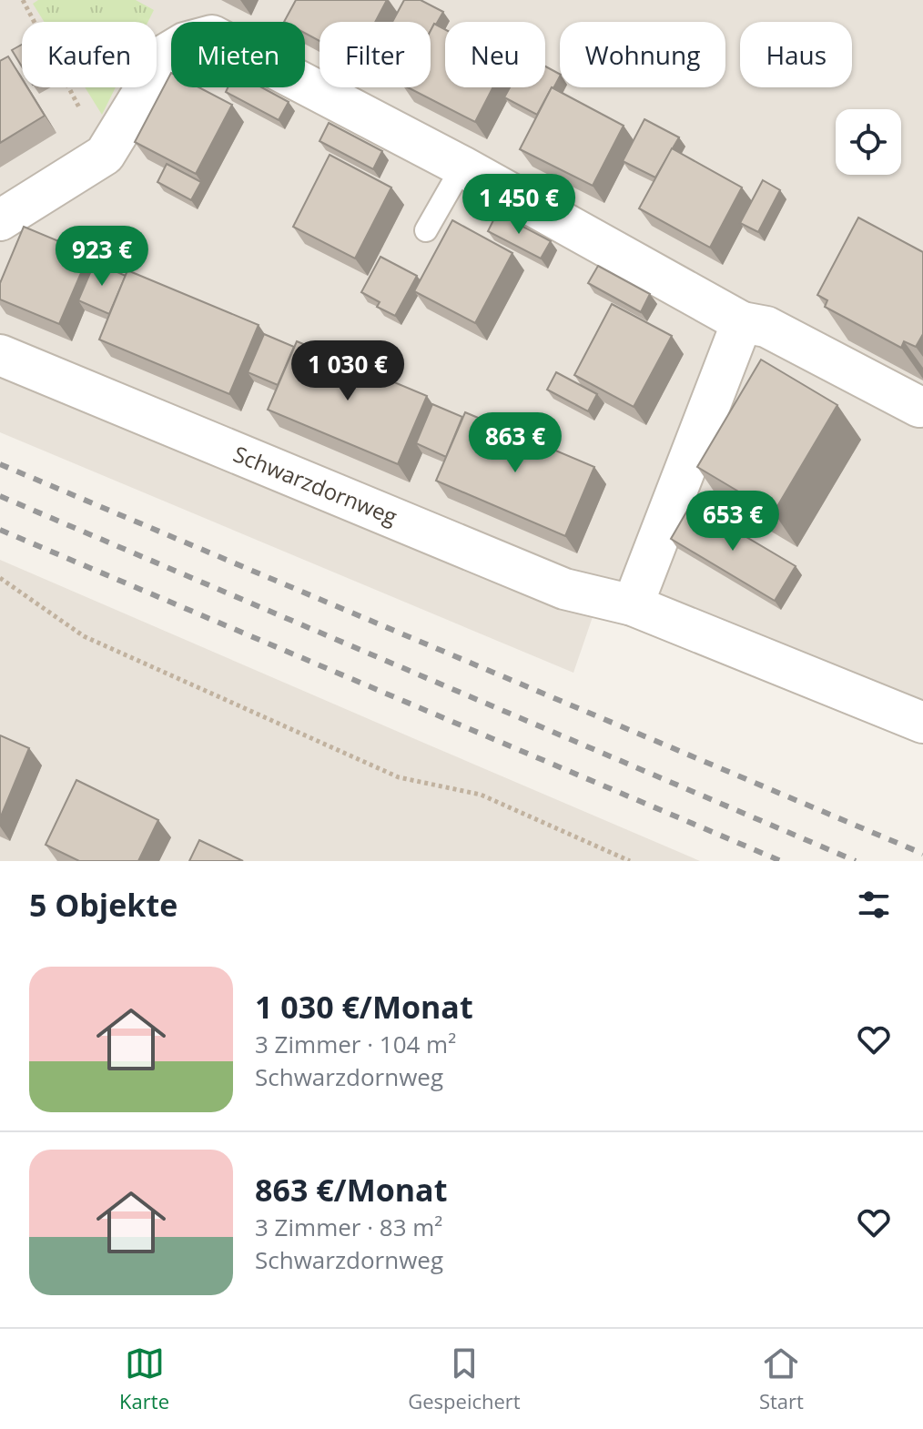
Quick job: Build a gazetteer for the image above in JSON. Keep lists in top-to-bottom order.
{
  "streets": {
    "street": ["Schwarzdornweg"]
  },
  "page": {
    "chip": [
      "Kaufen",
      "Mieten",
      "Filter",
      "Neu",
      "Wohnung",
      "Haus"
    ],
    "price": [
      "1 450 €",
      "923 €",
      "1 030 €",
      "863 €",
      "653 €"
    ],
    "heading": "5 Objekte",
    "list": [
      {
        "name": "1 030 €/Monat",
        "note": "3 Zimmer · 104 m² · Schwarzdornweg"
      },
      {
        "name": "863 €/Monat",
        "note": "3 Zimmer · 83 m² · Schwarzdornweg"
      }
    ],
    "tabs": ["Karte", "Gespeichert", "Start"]
  }
}
